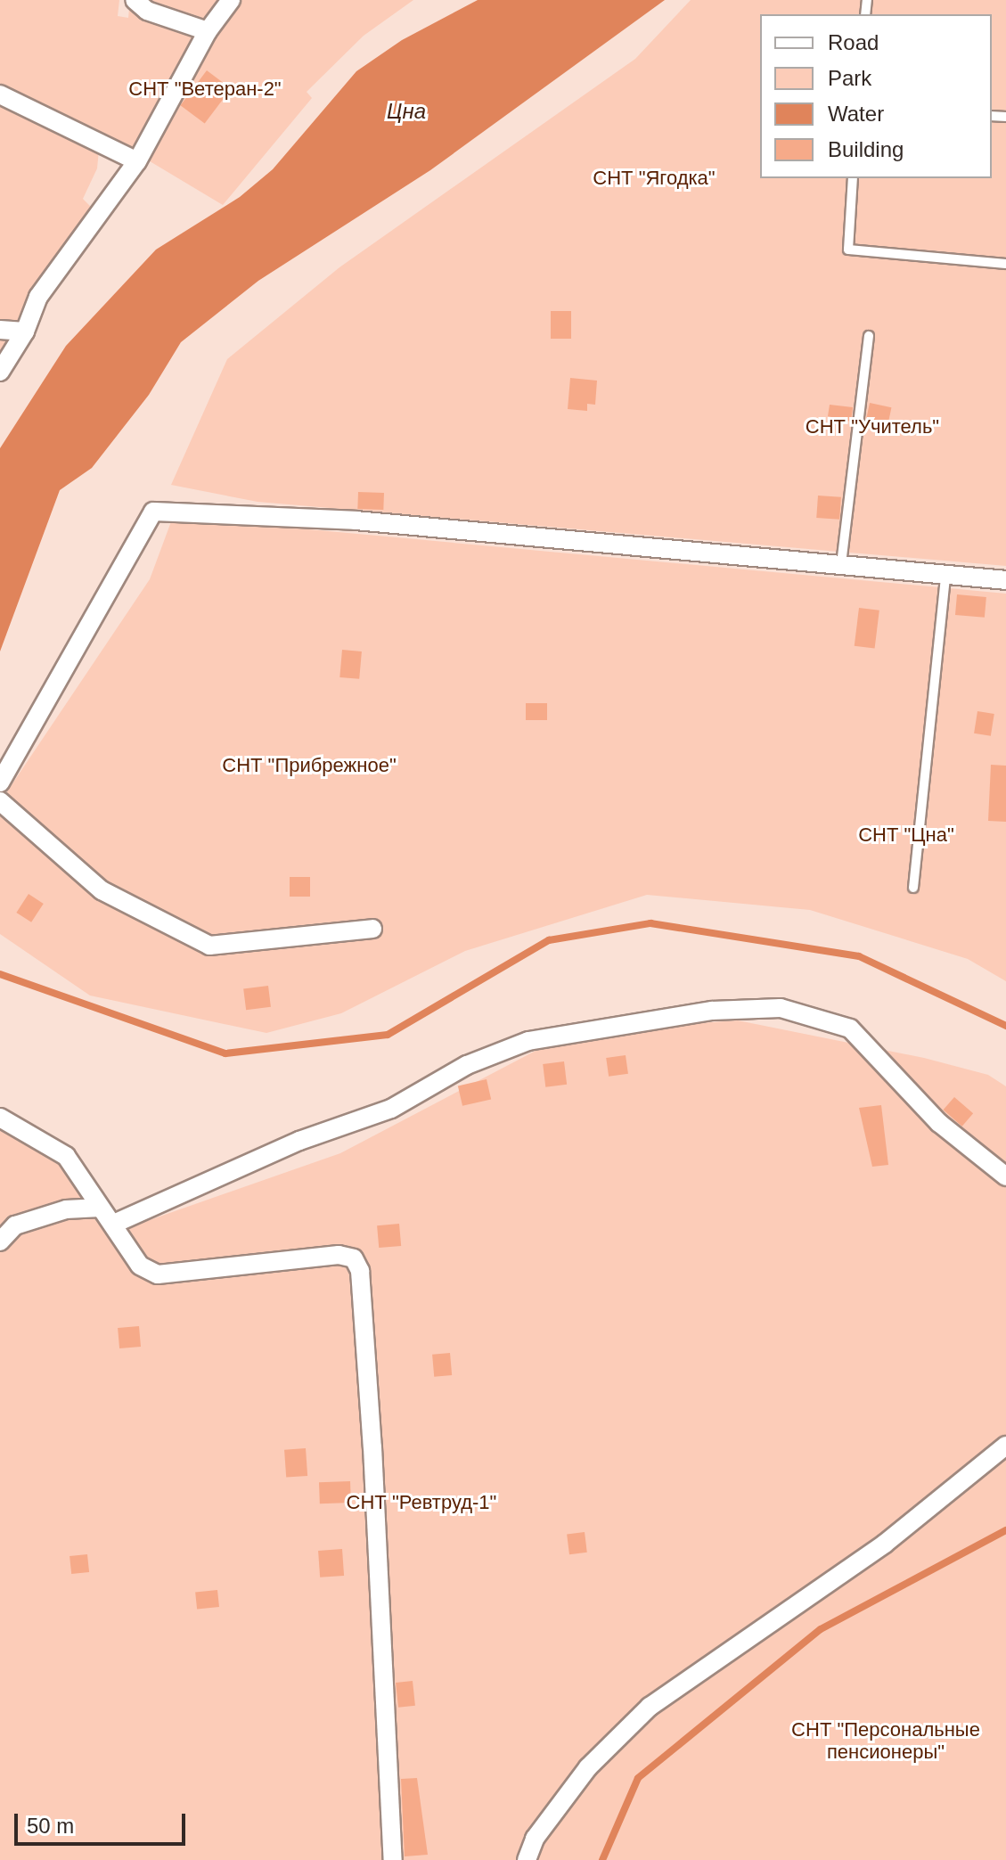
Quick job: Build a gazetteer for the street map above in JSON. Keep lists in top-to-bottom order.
{
  "water": ["Цна"],
  "parks": [
    "СНТ \"Ветеран-2\"",
    "СНТ \"Ягодка\"",
    "СНТ \"Учитель\"",
    "СНТ \"Прибрежное\"",
    "СНТ \"Цна\"",
    "СНТ \"Ревтруд-1\"",
    "СНТ \"Персональные пенсионеры\""
  ],
  "legend": [
    "Road",
    "Park",
    "Water",
    "Building"
  ],
  "scale_bar": "50 m"
}
